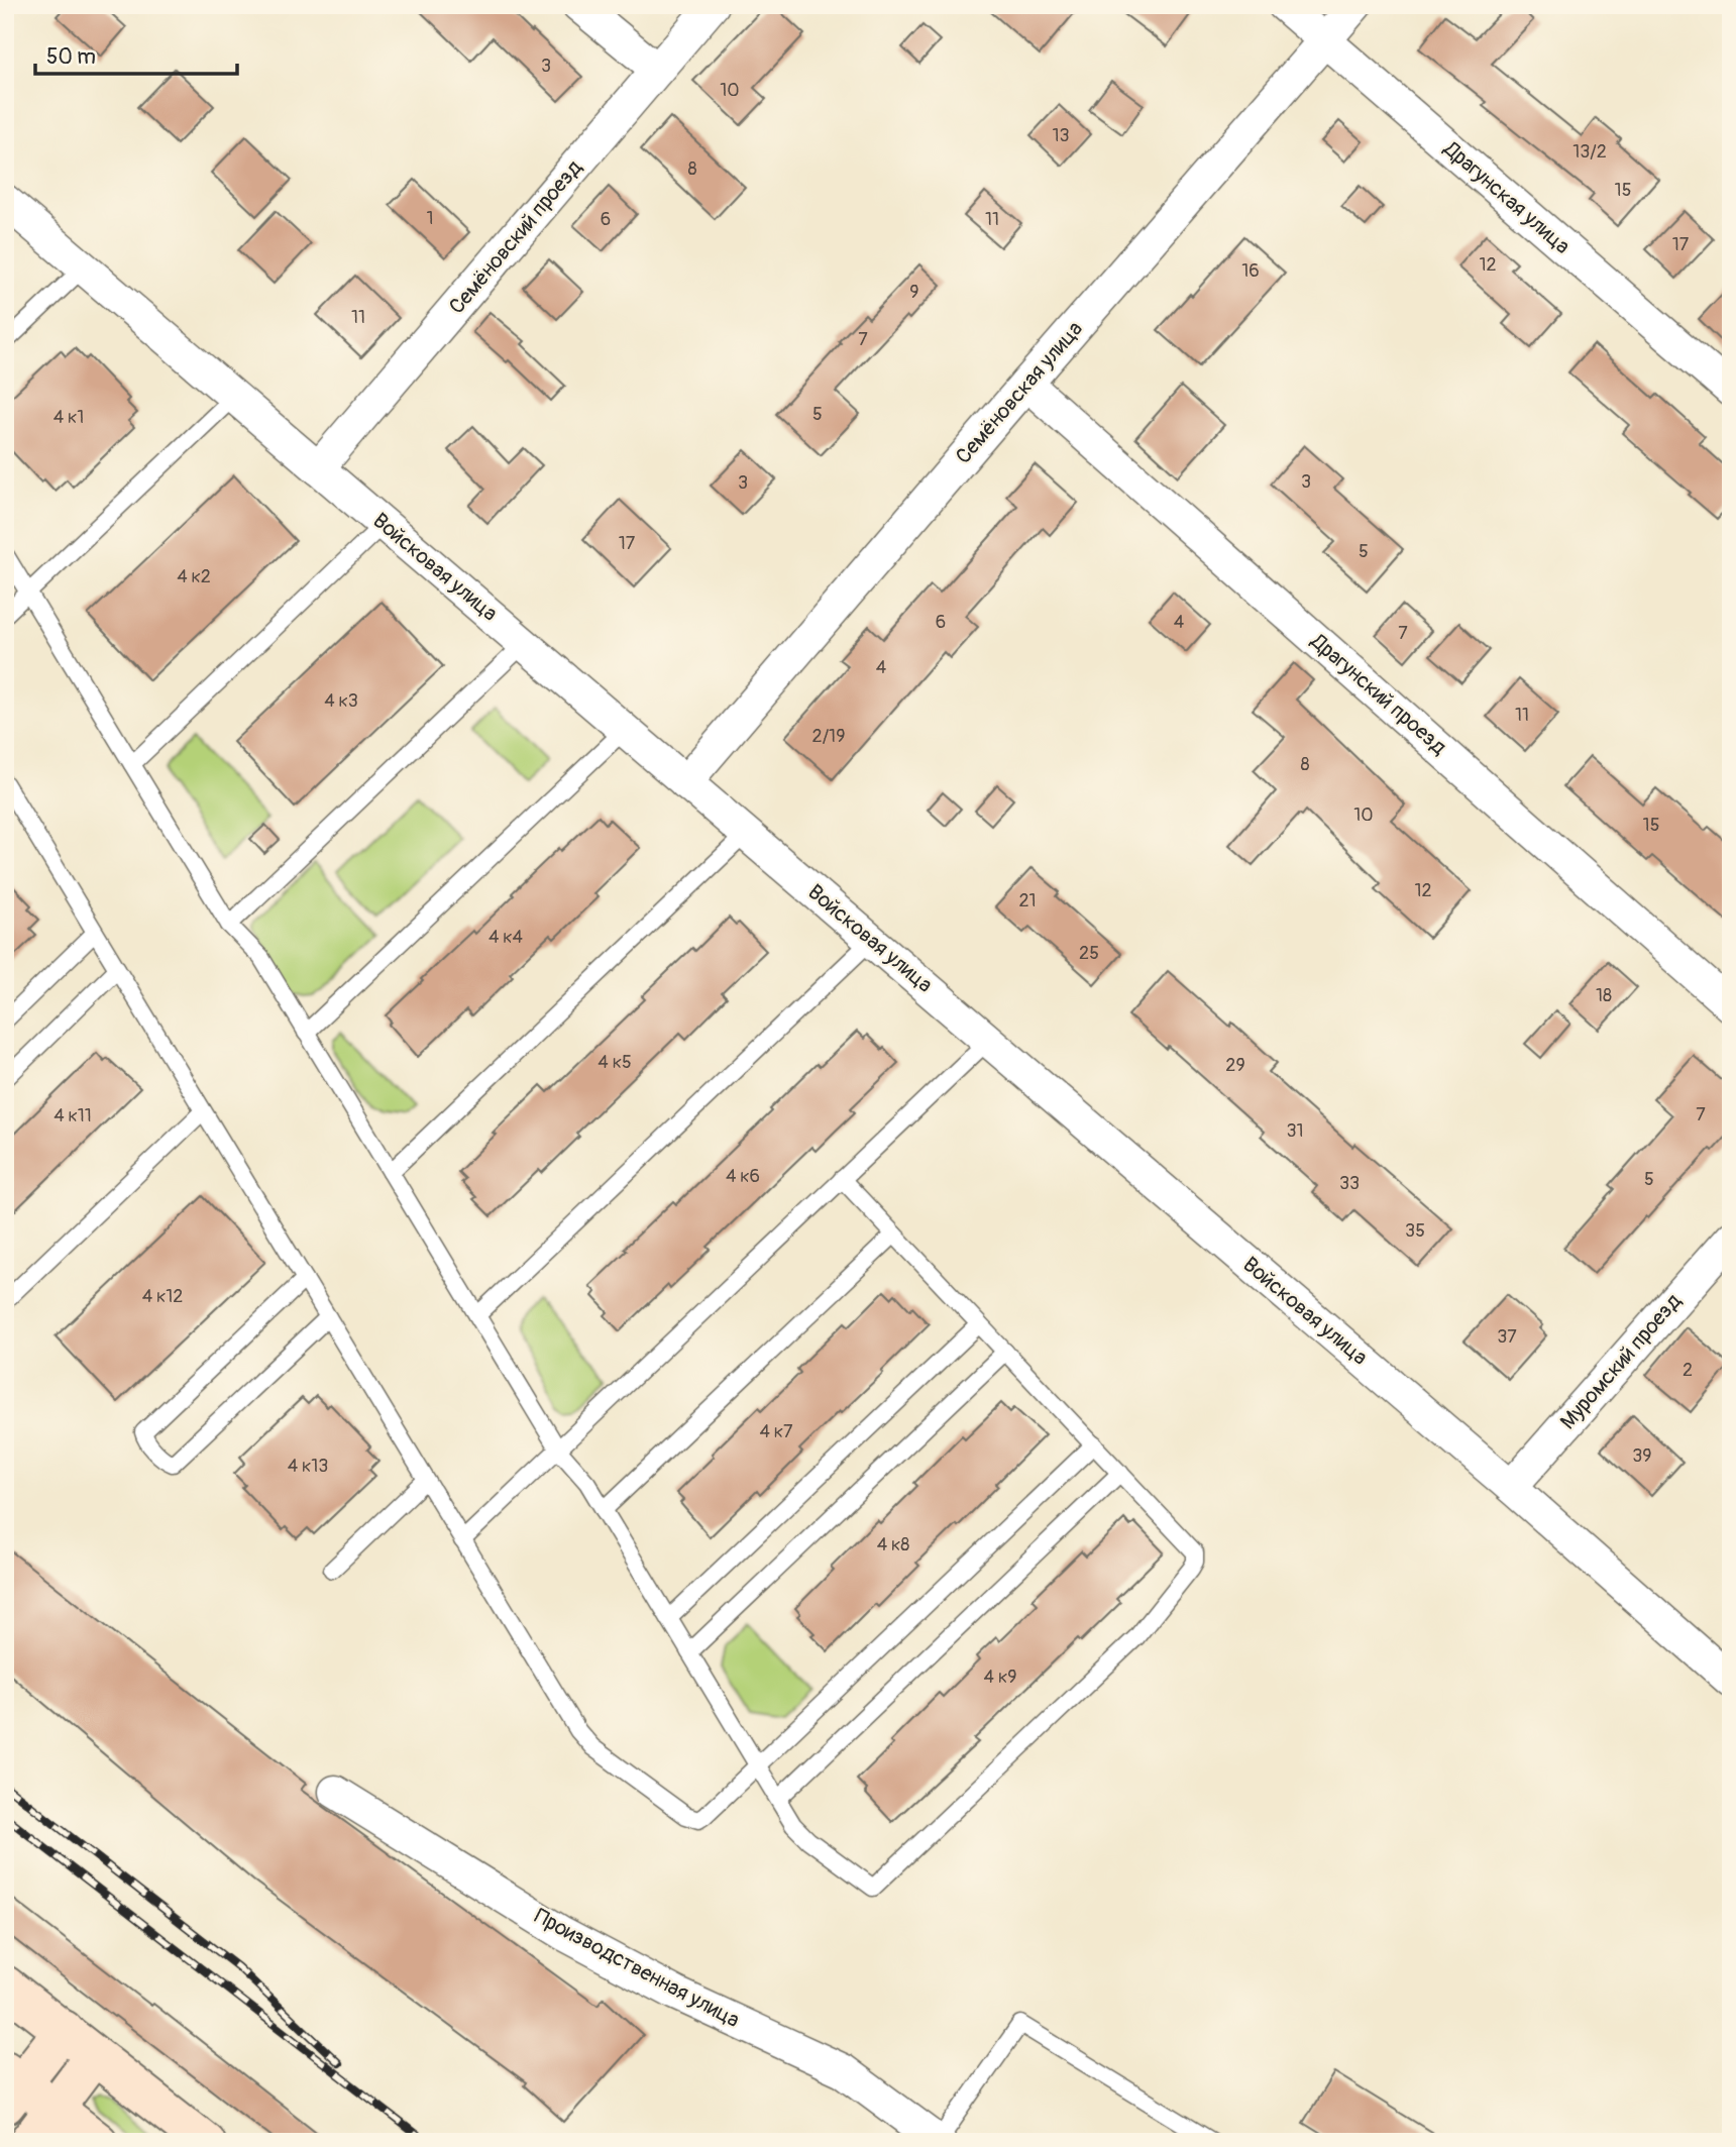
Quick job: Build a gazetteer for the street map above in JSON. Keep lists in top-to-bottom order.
{
  "streets": {
    "street": [
      "Драгунская улица",
      "Семёновский проезд",
      "Семёновская улица",
      "Войсковая улица",
      "Драгунский проезд",
      "Муромский проезд",
      "Производственная улица"
    ]
  },
  "crossings": [
    ["Драгунская улица", "Семёновская улица"],
    ["Семёновский проезд", "Войсковая улица"],
    ["Семёновская улица", "Войсковая улица"],
    ["Семёновская улица", "Драгунский проезд"],
    ["Войсковая улица", "Муромский проезд"]
  ],
  "house_numbers": [
    "3",
    "10",
    "13",
    "13/2",
    "8",
    "15",
    "1",
    "6",
    "11",
    "17",
    "12",
    "16",
    "9",
    "11",
    "7",
    "5",
    "4 к1",
    "3",
    "3",
    "17",
    "5",
    "4 к2",
    "6",
    "4",
    "7",
    "4",
    "4 к3",
    "11",
    "2/19",
    "8",
    "10",
    "15",
    "12",
    "21",
    "4 к4",
    "25",
    "18",
    "4 к5",
    "29",
    "7",
    "4 к11",
    "31",
    "4 к6",
    "5",
    "33",
    "35",
    "4 к12",
    "37",
    "2",
    "4 к7",
    "39",
    "4 к13",
    "4 к8",
    "4 к9"
  ],
  "scale_bar": "50 m"
}
